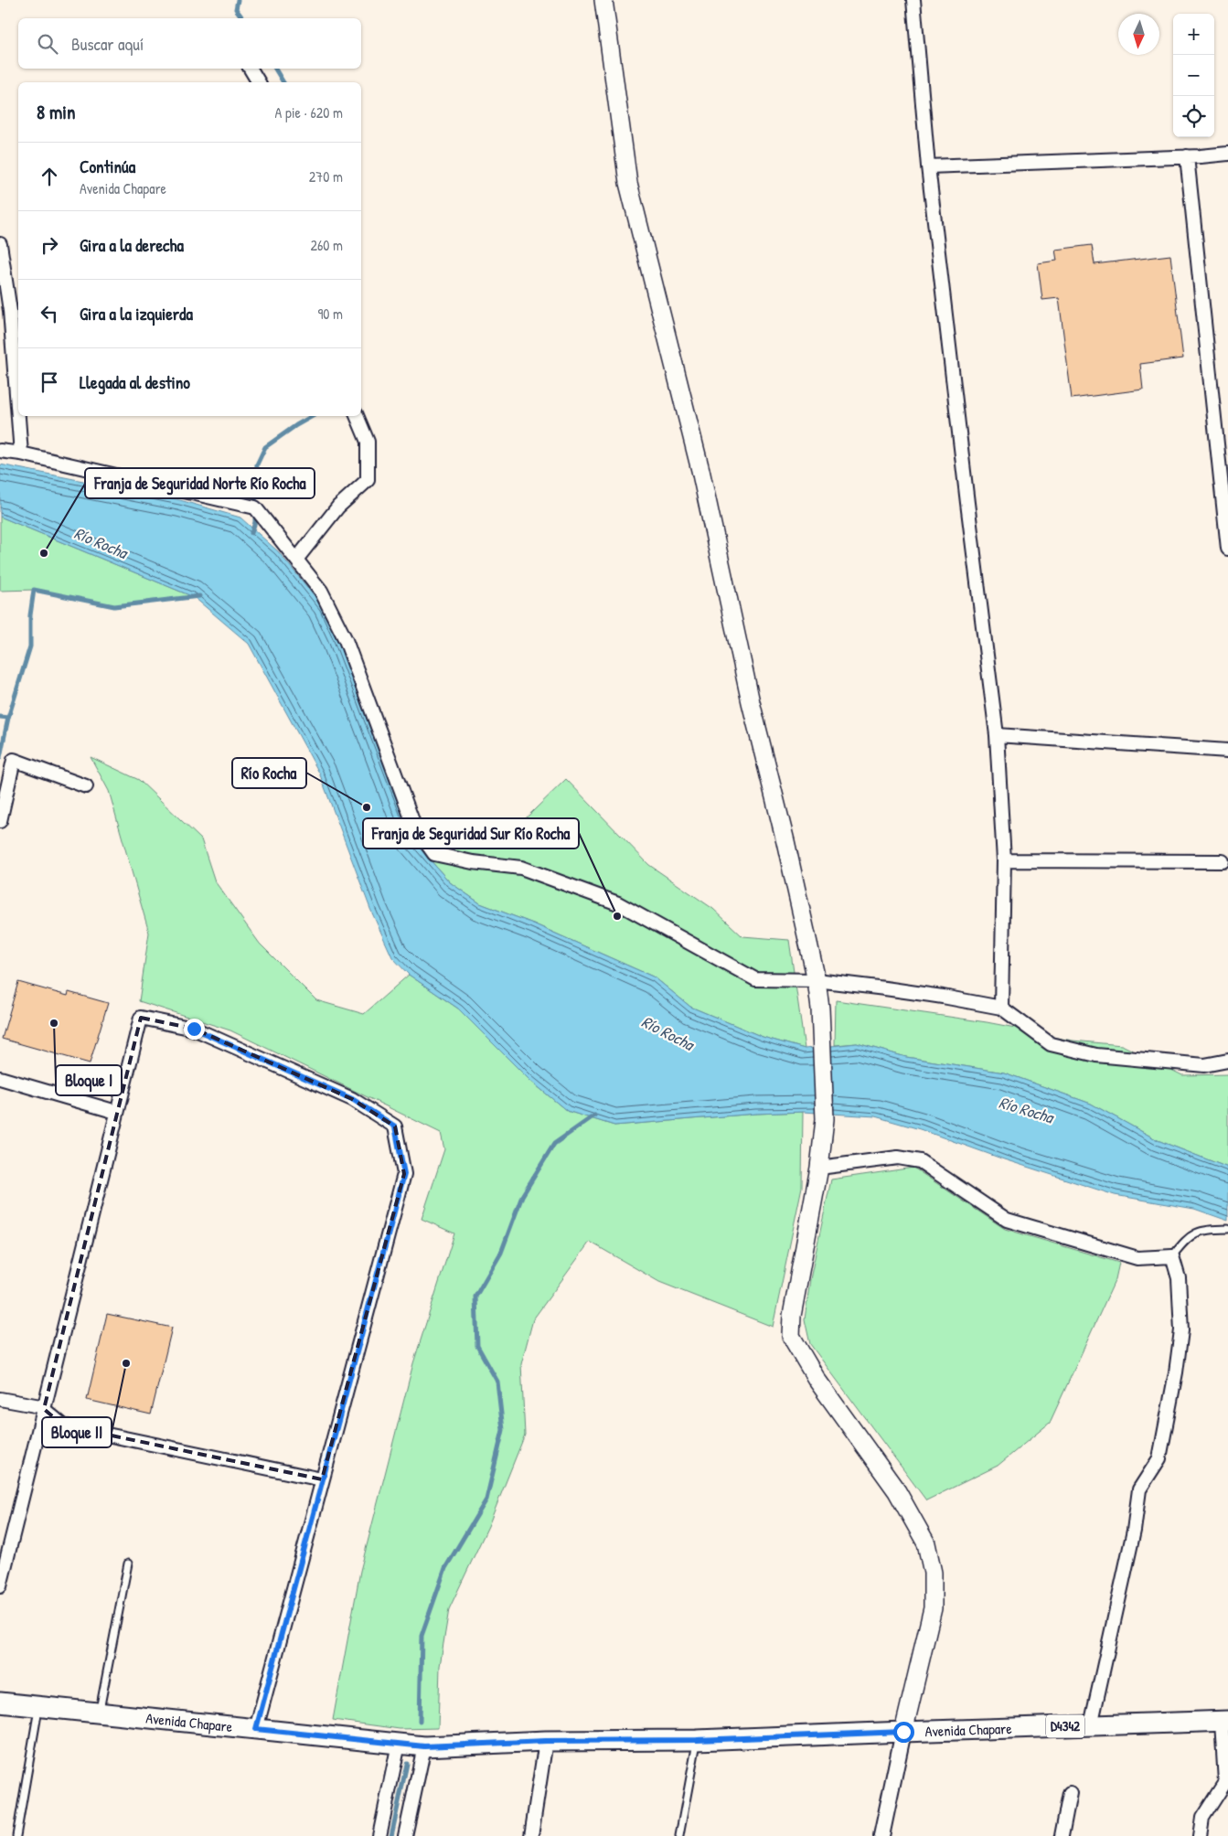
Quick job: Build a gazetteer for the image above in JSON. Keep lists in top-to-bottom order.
{
  "streets": {
    "main road": ["Avenida Chapare", "D4342"]
  },
  "water": ["Río Rocha"],
  "places": [
    "Franja de Seguridad Norte Río Rocha",
    "Río Rocha",
    "Franja de Seguridad Sur Río Rocha",
    "Bloque I",
    "Bloque II"
  ],
  "north": "bottom",
  "page": {
    "map_buttons": ["+", "−"],
    "search": "Buscar aquí",
    "heading": ["8 min", "A pie · 620 m"],
    "list": [
      ["Continúa", "Avenida Chapare", "270 m"],
      ["Gira a la derecha", "260 m"],
      ["Gira a la izquierda", "90 m"],
      "Llegada al destino"
    ]
  }
}
